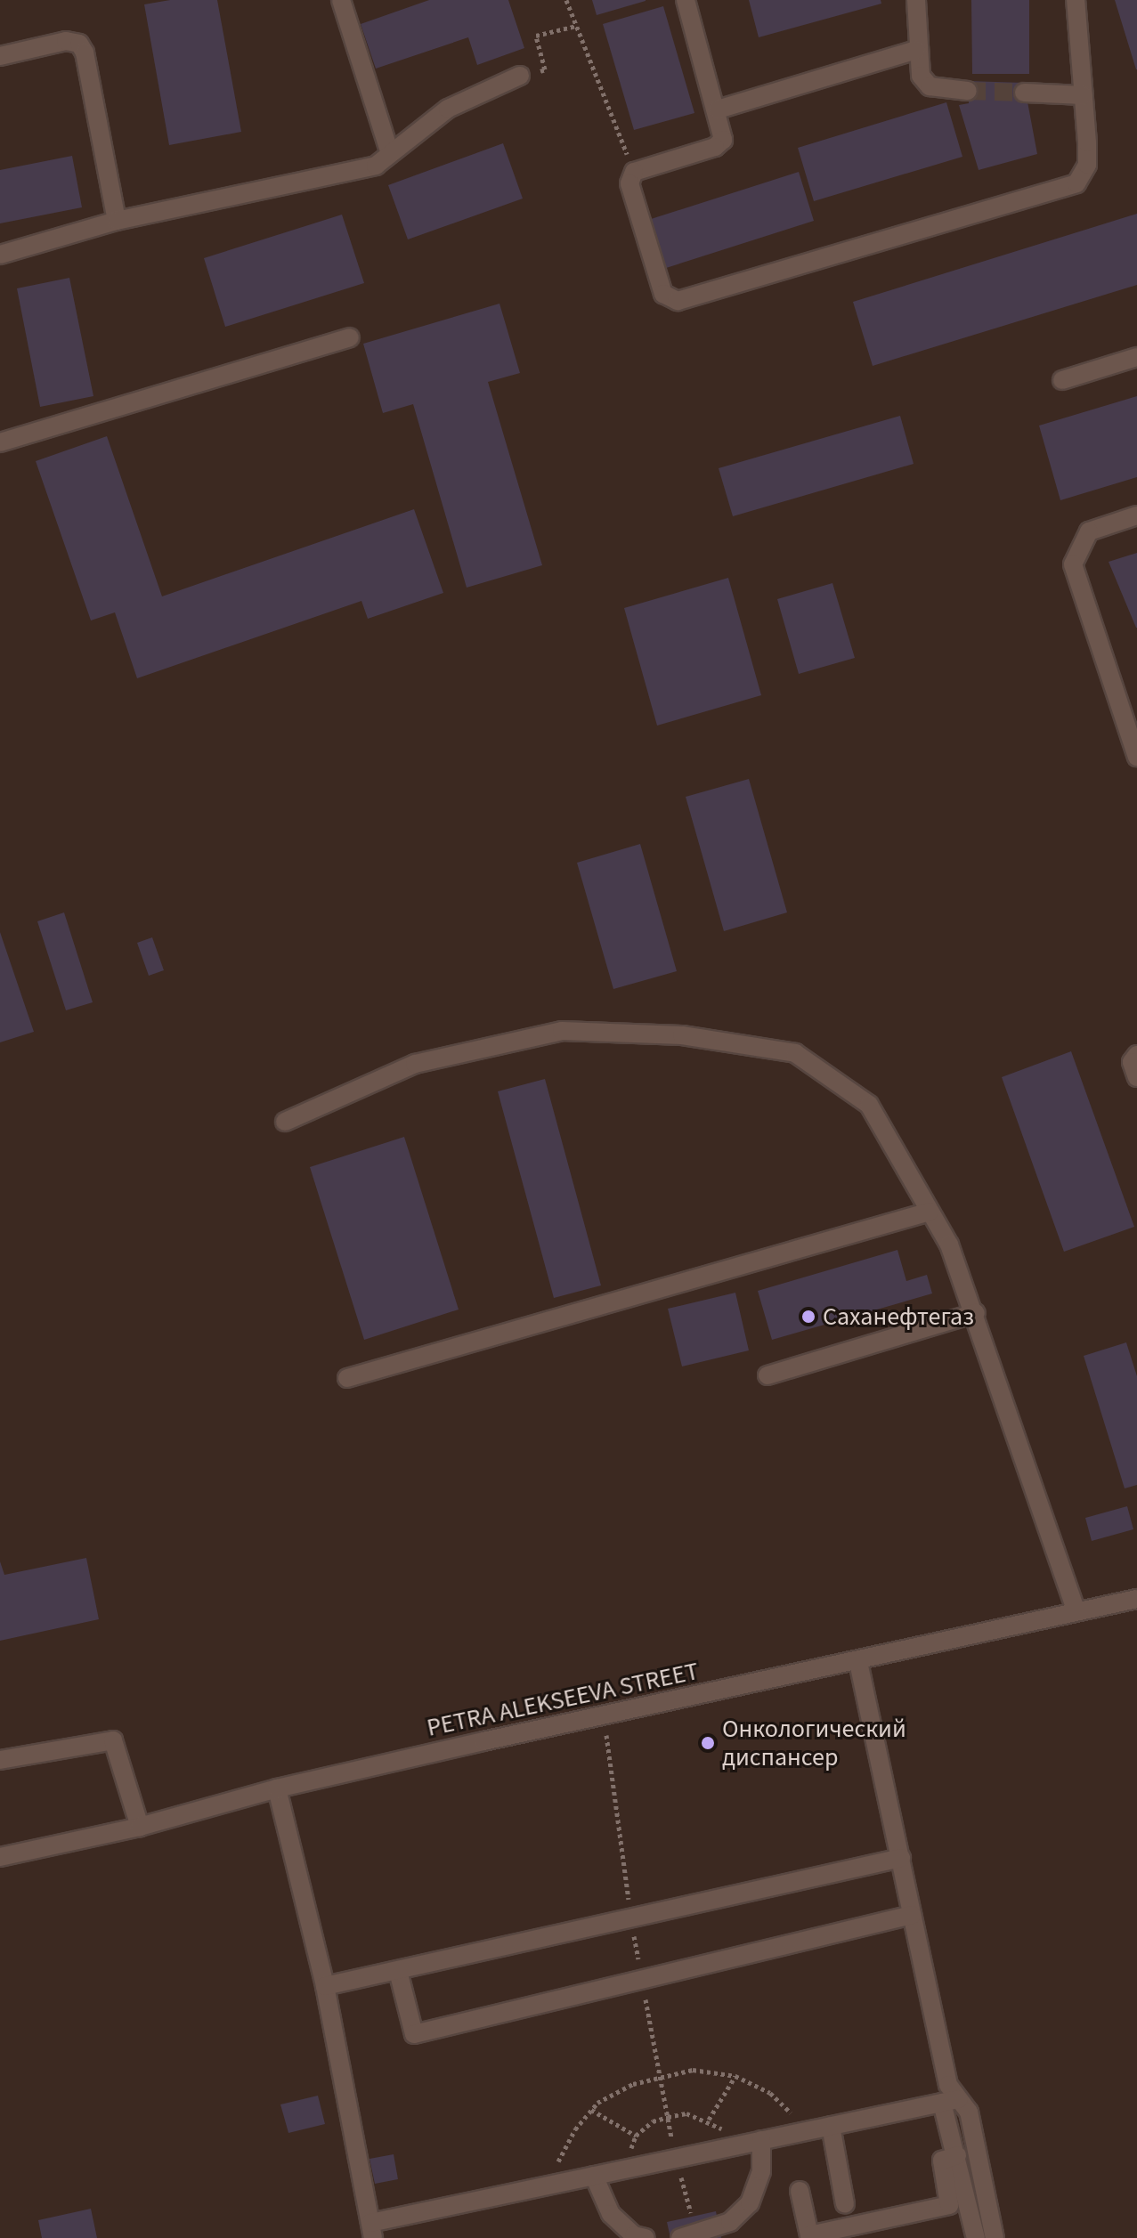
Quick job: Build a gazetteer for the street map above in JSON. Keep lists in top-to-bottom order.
{
  "streets": {
    "street": ["PETRA ALEKSEEVA STREET"]
  },
  "places": ["Саханефтегаз", "Онкологический диспансер"]
}
